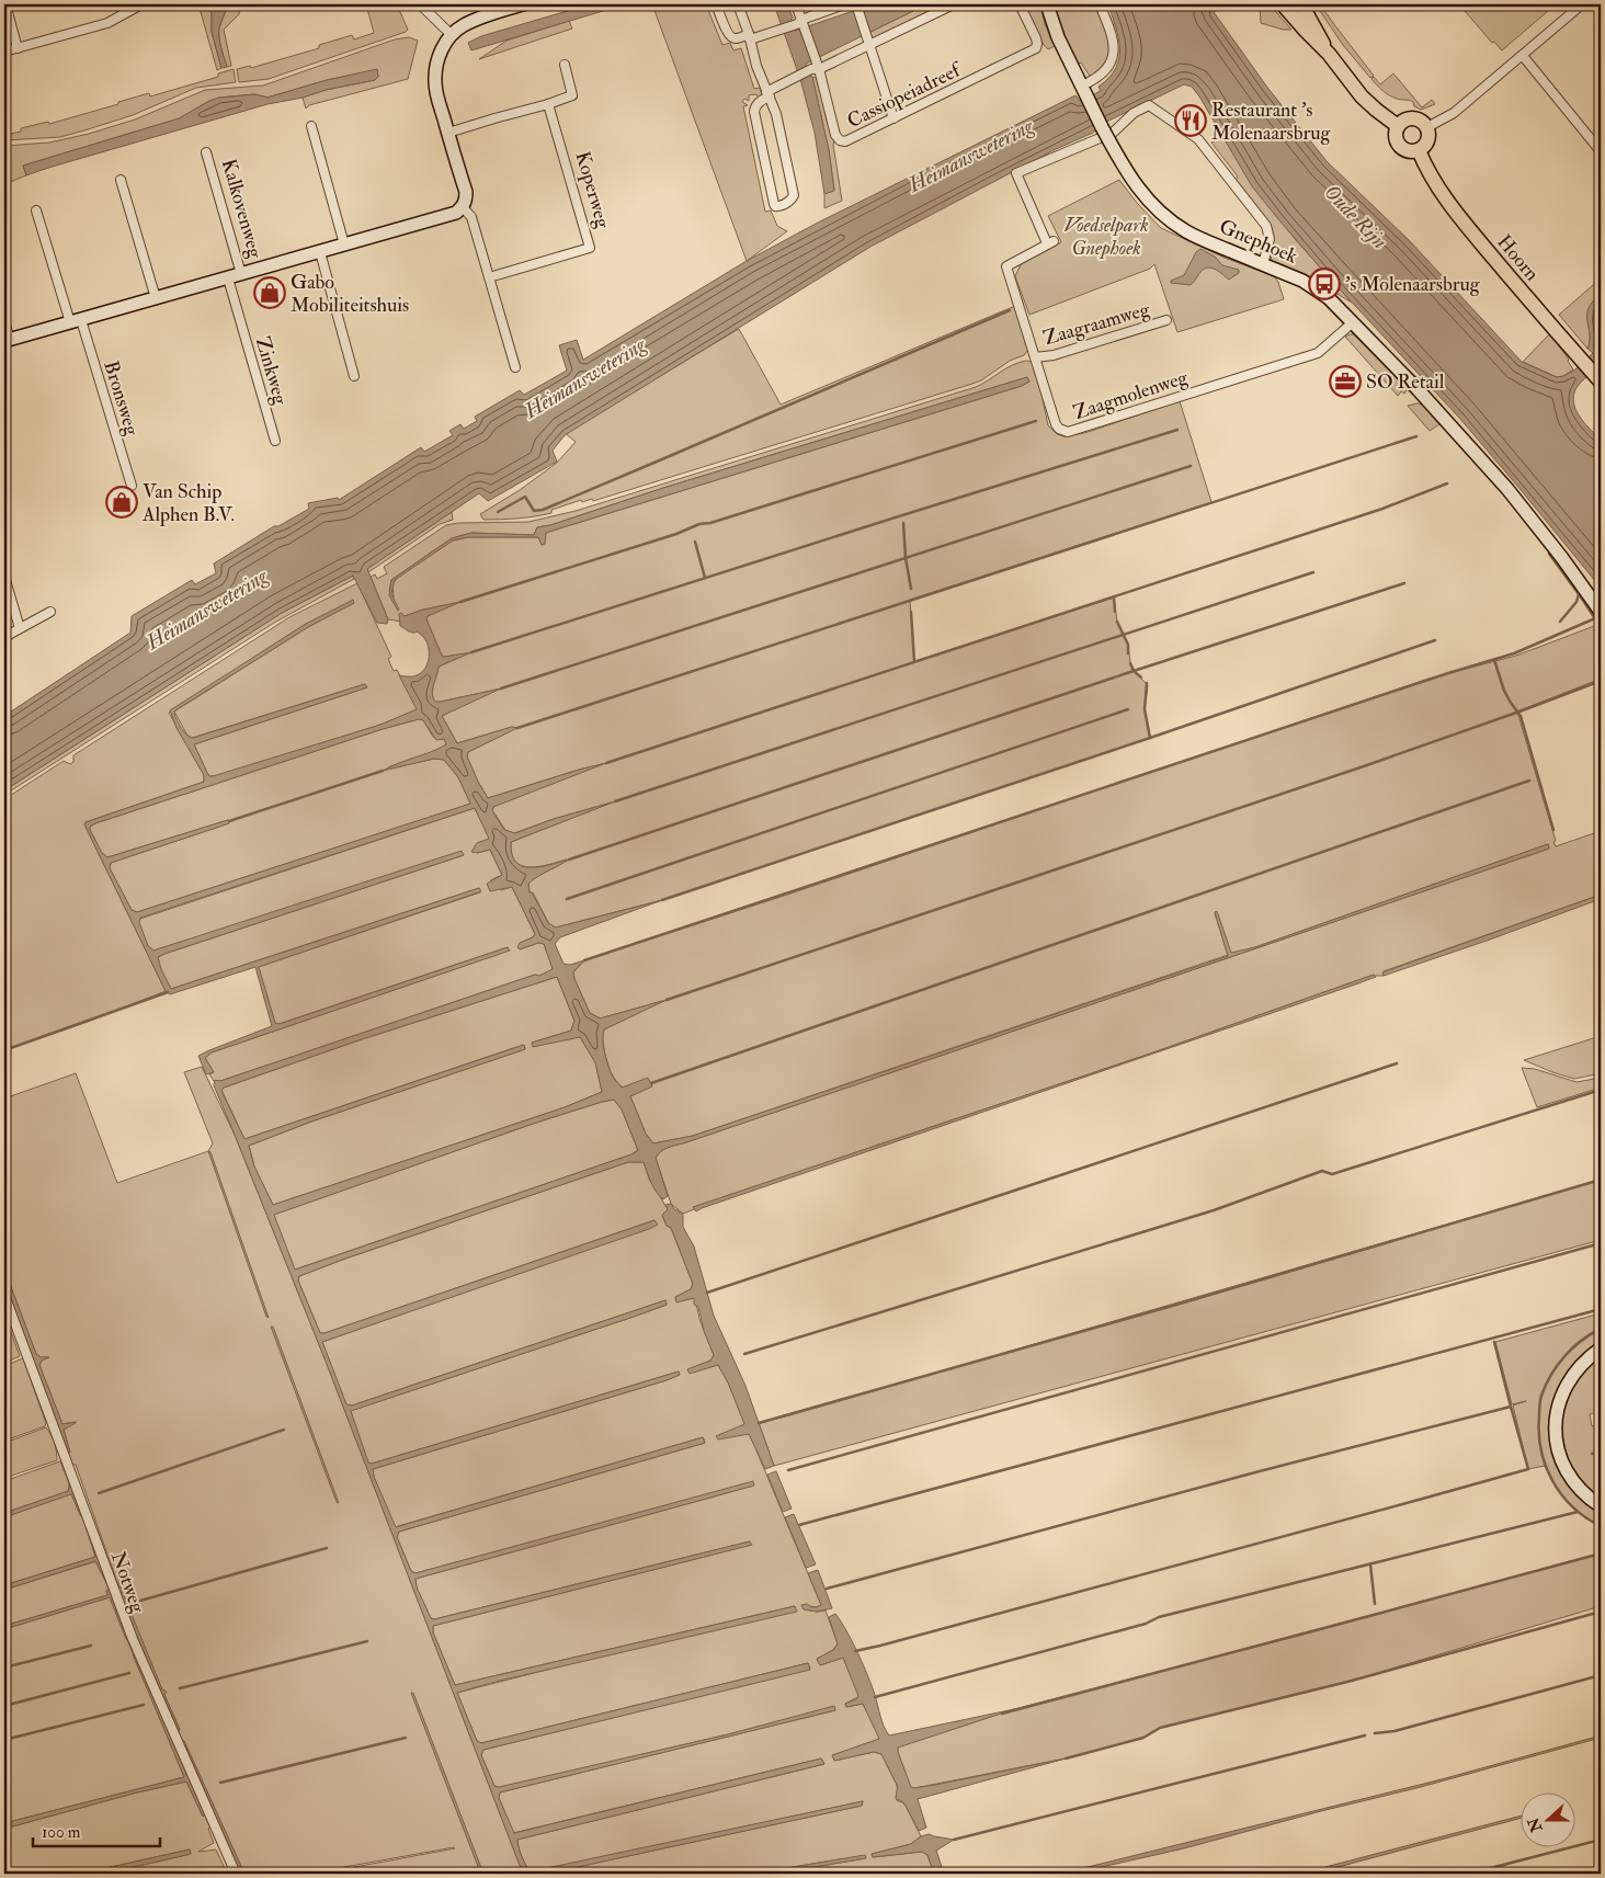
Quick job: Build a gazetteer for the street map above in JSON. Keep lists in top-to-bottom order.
{
  "streets": {
    "main road": ["Hoorn"],
    "street": [
      "Cassiopeiadreef",
      "Koperweg",
      "Kalkovenweg",
      "Gnephoek",
      "Zaagraamweg",
      "Zinkweg",
      "Zaagmolenweg",
      "Bronsweg",
      "Notweg"
    ]
  },
  "crossings": [
    ["Kalkovenweg", "Zinkweg"],
    ["Kalkovenweg", "Bronsweg"],
    ["Gnephoek", "Zaagmolenweg"],
    ["Zaagraamweg", "Zaagmolenweg"]
  ],
  "water": ["Heimanswetering", "Oude Rijn"],
  "parks": ["Voedselpark Gnephoek"],
  "places": {
    "restaurant": ["Restaurant 's Molenaarsbrug"],
    "bus stop": ["'s Molenaarsbrug"],
    "shop": ["Gabo Mobiliteitshuis", "Van Schip Alphen B.V."],
    "office": ["SO Retail"]
  },
  "scale_bar": "100 m",
  "north": "left"
}
